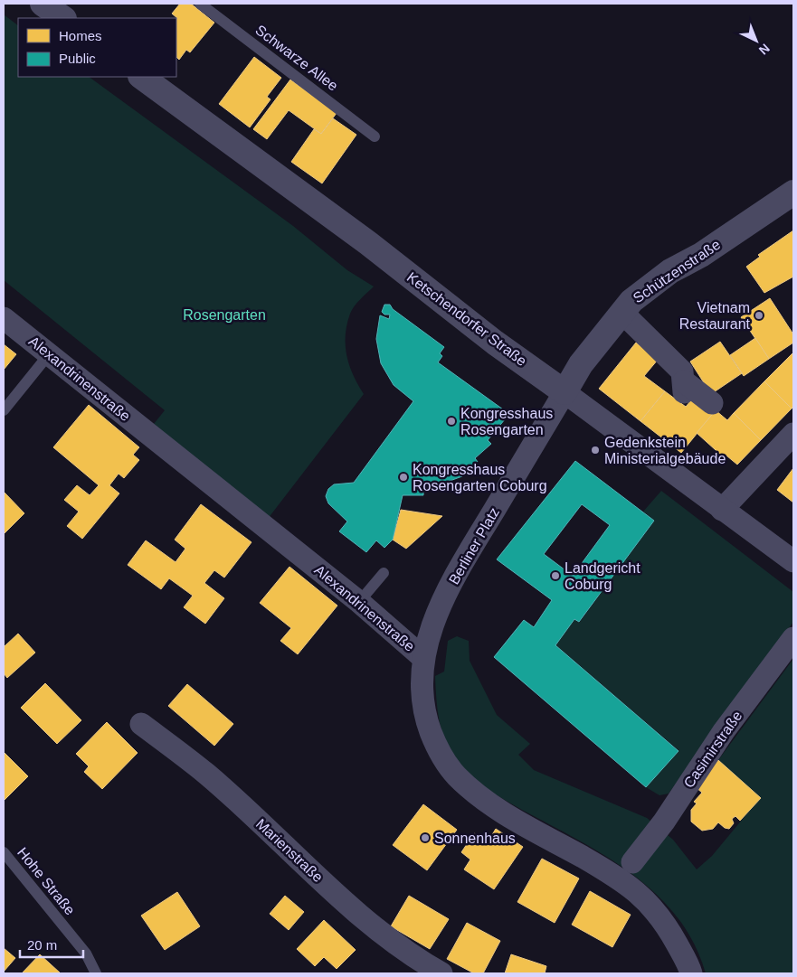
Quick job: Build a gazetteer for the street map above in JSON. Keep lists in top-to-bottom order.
{
  "streets": {
    "street": [
      "Schützenstraße",
      "Ketschendorfer Straße",
      "Alexandrinenstraße",
      "Berliner Platz",
      "Casimirstraße",
      "Marienstraße"
    ],
    "lane": ["Schwarze Allee", "Hohe Straße"]
  },
  "crossings": [
    ["Schützenstraße", "Ketschendorfer Straße"],
    ["Schützenstraße", "Berliner Platz"],
    ["Ketschendorfer Straße", "Berliner Platz"],
    ["Alexandrinenstraße", "Berliner Platz"]
  ],
  "parks": ["Rosengarten"],
  "places": [
    "Vietnam Restaurant",
    "Kongresshaus Rosengarten",
    "Gedenkstein Ministerialgebäude",
    "Kongresshaus Rosengarten Coburg",
    "Landgericht Coburg",
    "Sonnenhaus"
  ],
  "legend": ["Homes", "Public"],
  "scale_bar": "20 m",
  "north": "bottom right"
}
